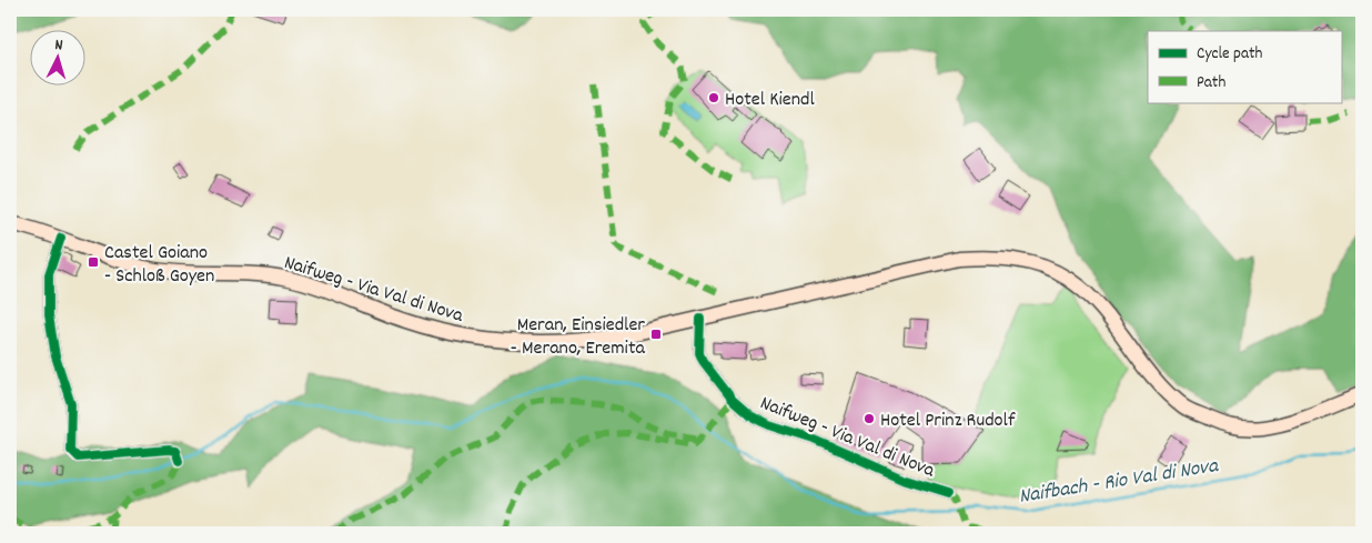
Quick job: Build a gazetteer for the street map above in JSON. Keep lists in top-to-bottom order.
{
  "streets": {
    "main road": ["Naifweg - Via Val di Nova"]
  },
  "water": ["Naifbach - Rio Val di Nova"],
  "places": {
    "other": ["Hotel Kiendl", "Hotel Prinz Rudolf"],
    "transit": ["Castel Goiano - Schloß Goyen", "Meran, Einsiedler - Merano, Eremita"]
  },
  "legend": ["Cycle path", "Path"],
  "north": "top"
}
